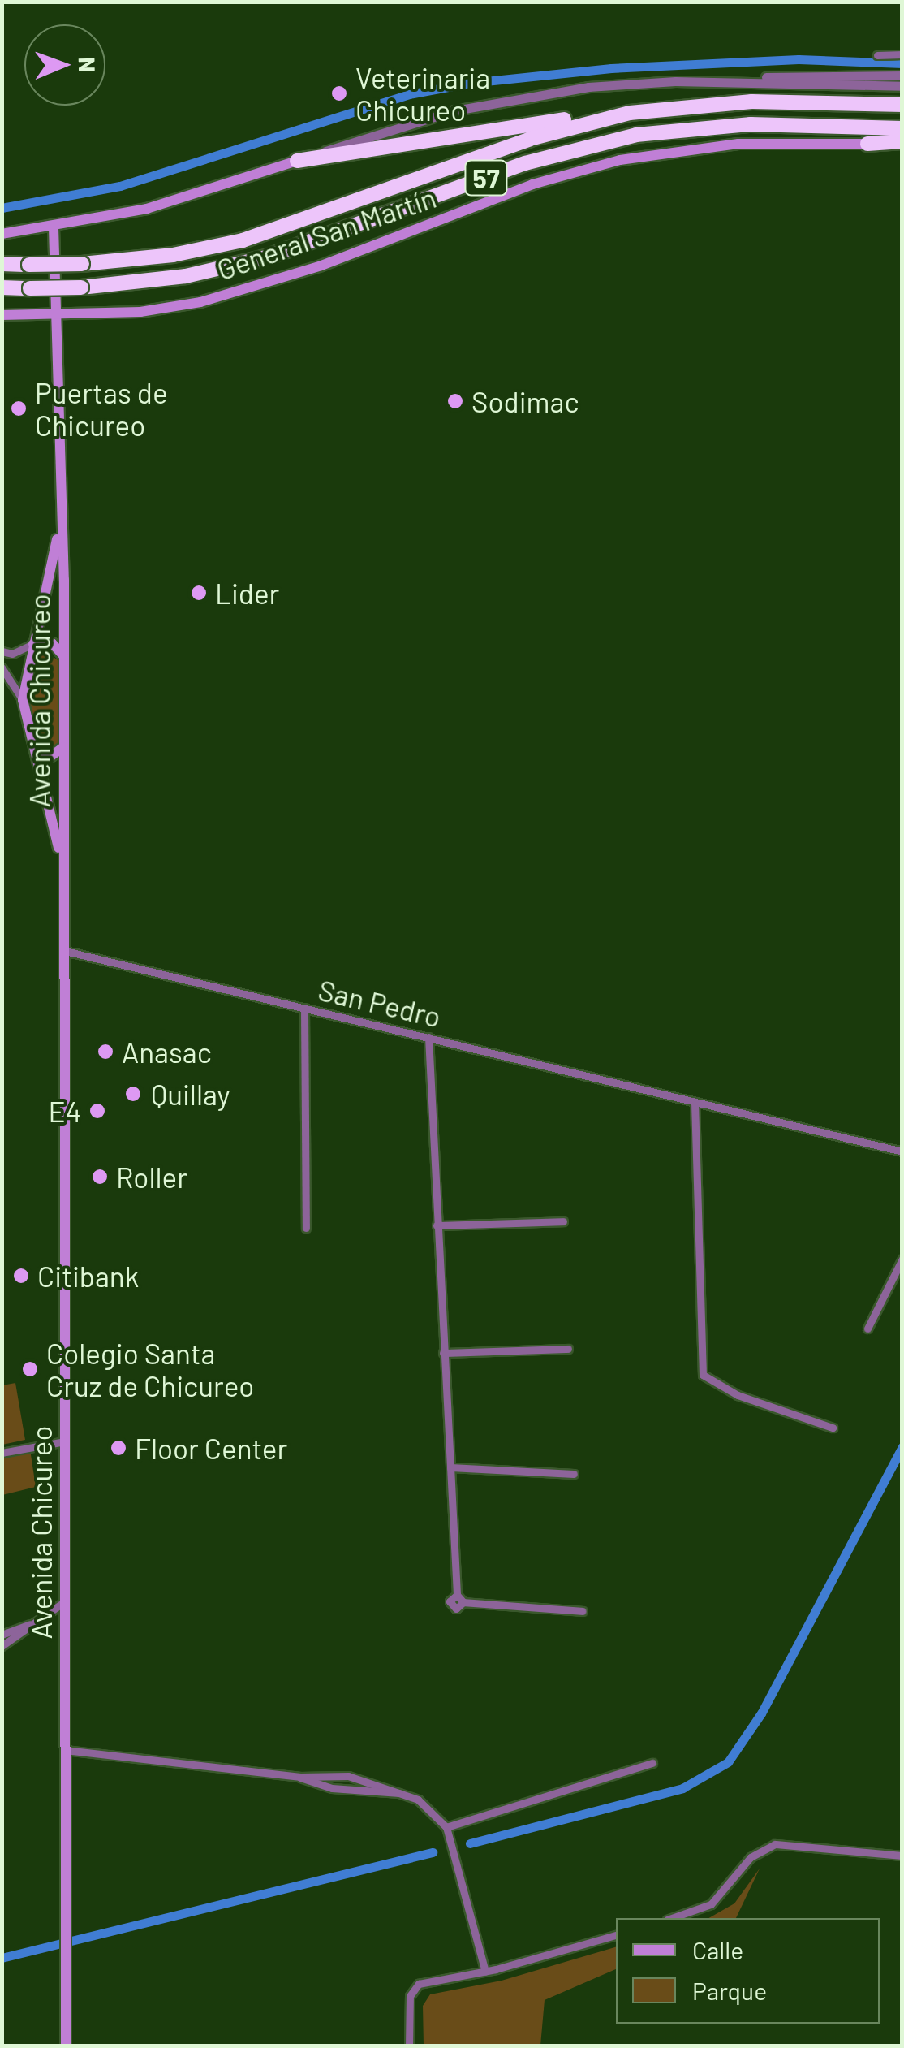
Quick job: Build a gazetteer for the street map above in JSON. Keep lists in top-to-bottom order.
{
  "streets": {
    "highway": ["57"],
    "main road": ["General San Martín", "Avenida Chicureo"],
    "street": ["San Pedro"]
  },
  "crossings": [
    ["General San Martín", "Avenida Chicureo"],
    ["Avenida Chicureo", "San Pedro"]
  ],
  "places": [
    "Veterinaria Chicureo",
    "Sodimac",
    "Puertas de Chicureo",
    "Lider",
    "Anasac",
    "Quillay",
    "E4",
    "Roller",
    "Citibank",
    "Colegio Santa Cruz de Chicureo",
    "Floor Center"
  ],
  "legend": ["Calle", "Parque"],
  "north": "right"
}
